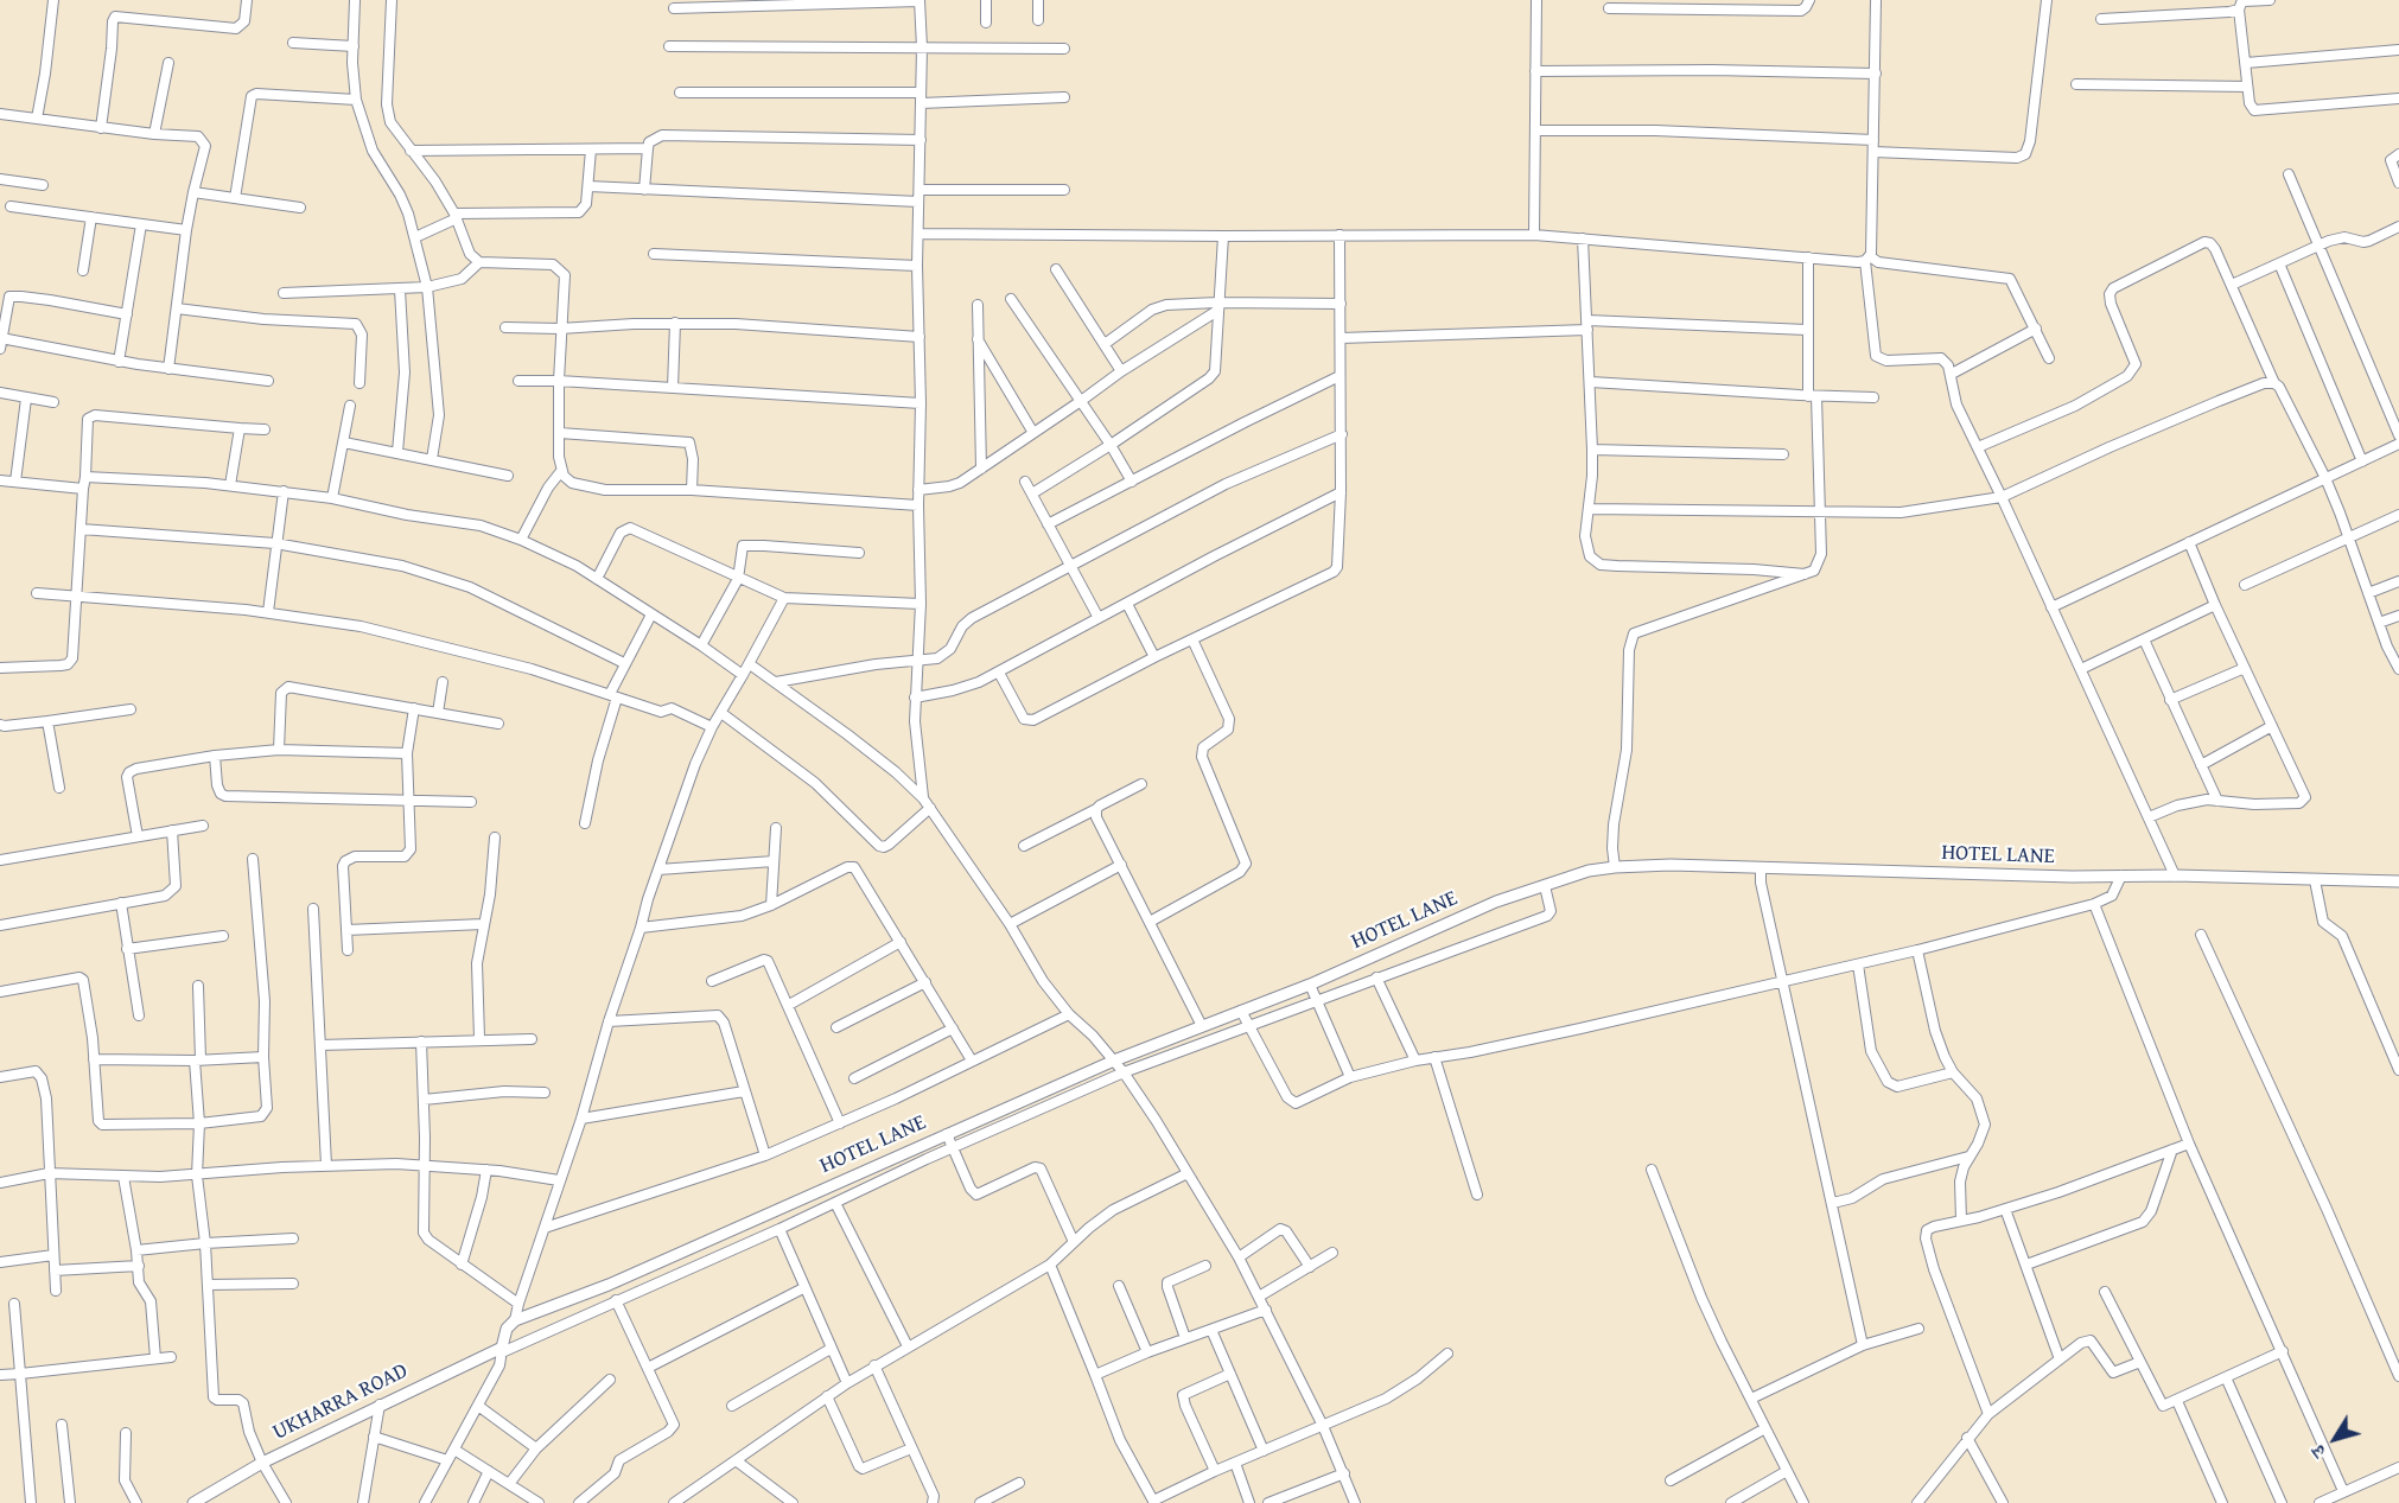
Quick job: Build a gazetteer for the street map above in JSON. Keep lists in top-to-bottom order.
{
  "streets": {
    "street": ["HOTEL LANE", "UKHARRA ROAD"]
  },
  "north": "bottom left"
}
